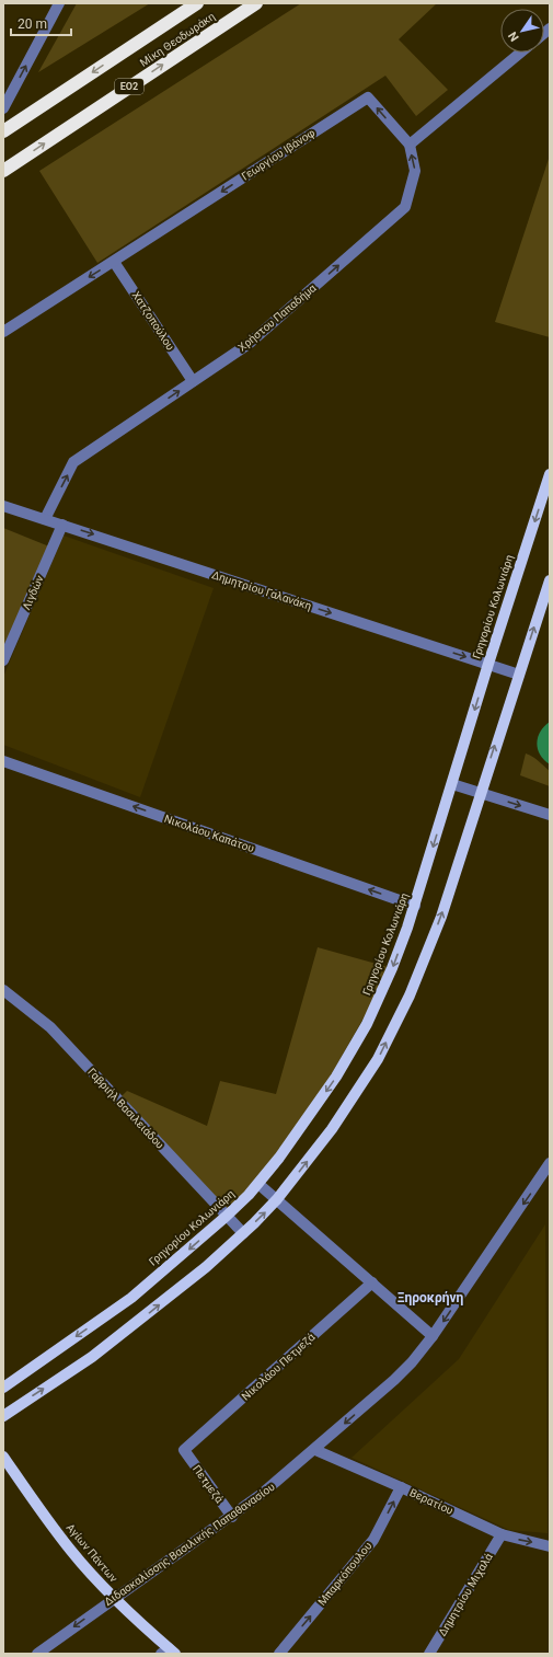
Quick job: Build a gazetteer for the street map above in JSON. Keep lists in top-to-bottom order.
{
  "streets": {
    "highway": ["Μίκη Θεοδωράκη", "ΕΟ2"],
    "main road": ["Γρηγορίου Κολωνιάρη", "Αγίων Πάντων"],
    "street": [
      "Γεωργίου Ιβάνοφ",
      "Χρήστου Παπαδήμα",
      "Χατζοπούλου",
      "Δημητρίου Γαλανάκη",
      "Λιγδών",
      "Νικολάου Καπάτου",
      "Γαβριήλ Βασιλειάδου",
      "Νικολάου Πετμεζά",
      "Πετμεζά",
      "Βερατίου",
      "Διδασκαλίσσης Βασιλικής Παπαθανασίου",
      "Μπαρκόπουλου",
      "Δημητρίου Μιχαλά"
    ]
  },
  "crossings": [
    ["Γεωργίου Ιβάνοφ", "Χρήστου Παπαδήμα"],
    ["Γεωργίου Ιβάνοφ", "Χατζοπούλου"],
    ["Χρήστου Παπαδήμα", "Χατζοπούλου"],
    ["Χρήστου Παπαδήμα", "Δημητρίου Γαλανάκη"],
    ["Δημητρίου Γαλανάκη", "Λιγδών"],
    ["Δημητρίου Γαλανάκη", "Γρηγορίου Κολωνιάρη"],
    ["Γρηγορίου Κολωνιάρη", "Νικολάου Καπάτου"],
    ["Γρηγορίου Κολωνιάρη", "Γαβριήλ Βασιλειάδου"],
    ["Νικολάου Πετμεζά", "Πετμεζά"],
    ["Πετμεζά", "Διδασκαλίσσης Βασιλικής Παπαθανασίου"],
    ["Βερατίου", "Διδασκαλίσσης Βασιλικής Παπαθανασίου"],
    ["Βερατίου", "Μπαρκόπουλου"],
    ["Βερατίου", "Δημητρίου Μιχαλά"],
    ["Διδασκαλίσσης Βασιλικής Παπαθανασίου", "Αγίων Πάντων"]
  ],
  "one_way": [
    "Γεωργίου Ιβάνοφ",
    "Χρήστου Παπαδήμα",
    "Δημητρίου Γαλανάκη",
    "Νικολάου Καπάτου",
    "Διδασκαλίσσης Βασιλικής Παπαθανασίου",
    "Μπαρκόπουλου"
  ],
  "districts": ["Ξηροκρήνη"],
  "scale_bar": "20 m",
  "north": "bottom left"
}
